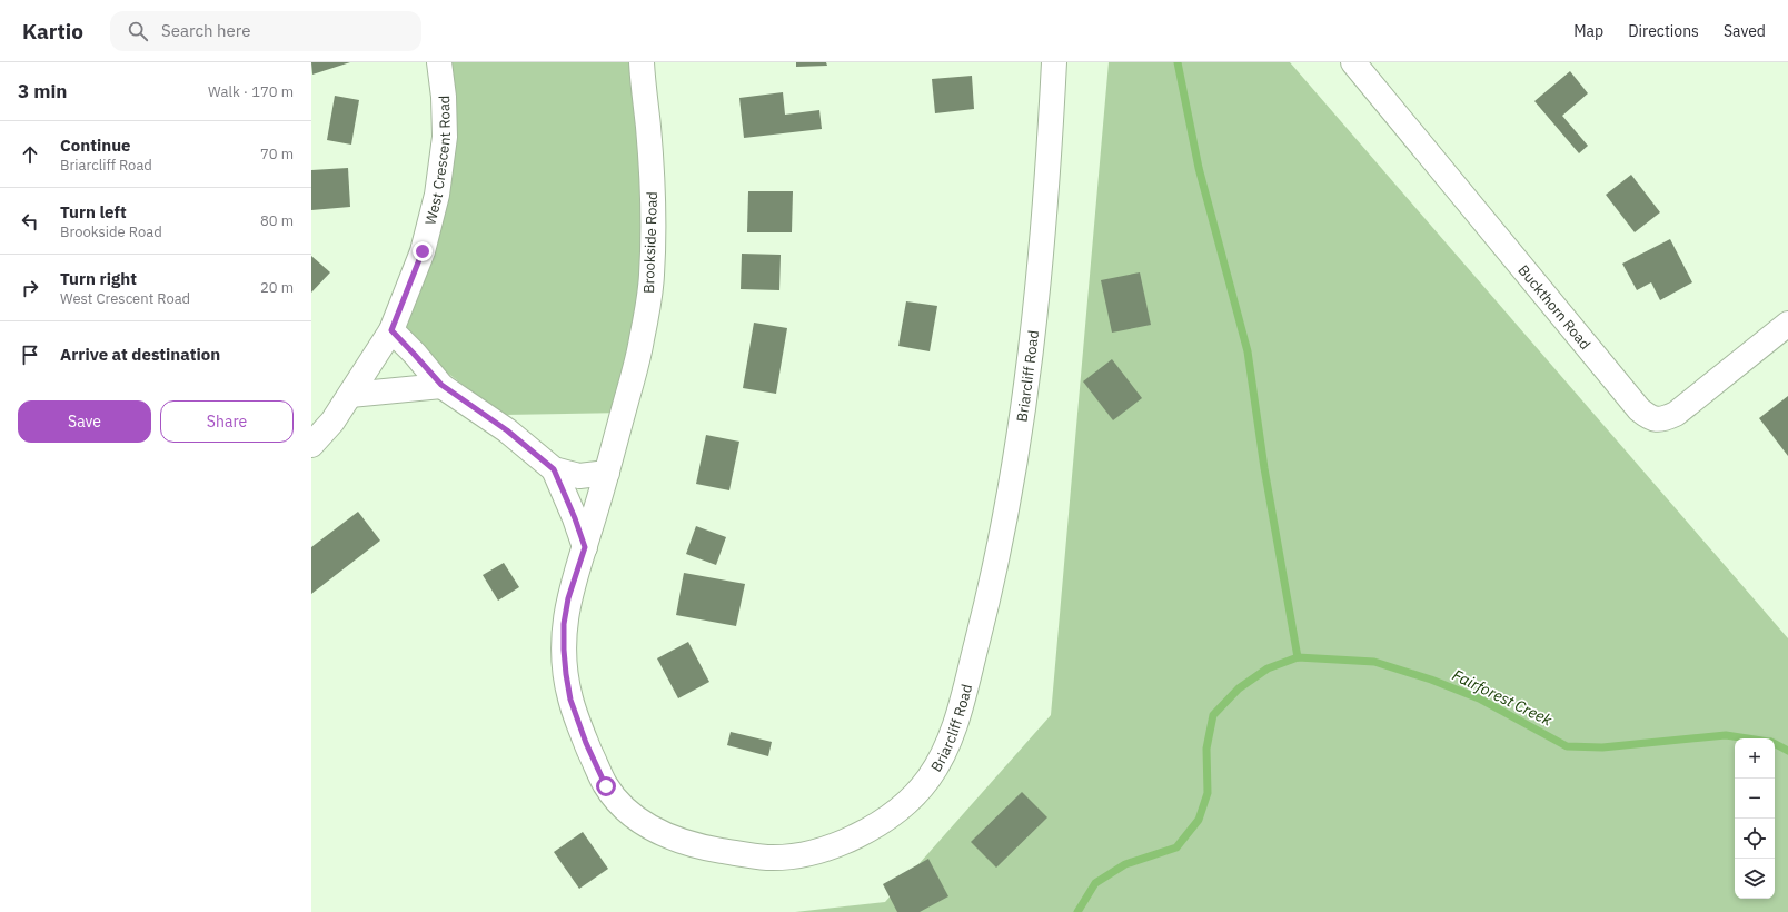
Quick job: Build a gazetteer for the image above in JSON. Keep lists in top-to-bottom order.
{
  "streets": {
    "street": [
      "West Crescent Road",
      "Brookside Road",
      "Buckthorn Road",
      "Briarcliff Road"
    ]
  },
  "crossings": [
    ["Brookside Road", "Briarcliff Road"]
  ],
  "water": ["Fairforest Creek"],
  "page": {
    "header": "Kartio",
    "search": "Search here",
    "nav": ["Map", "Directions", "Saved"],
    "heading": ["3 min", "Walk · 170 m"],
    "list": [
      ["Continue", "Briarcliff Road", "70 m"],
      ["Turn left", "Brookside Road", "80 m"],
      ["Turn right", "West Crescent Road", "20 m"],
      "Arrive at destination"
    ],
    "buttons": ["Save", "Share"],
    "map_buttons": ["+", "−"]
  }
}
